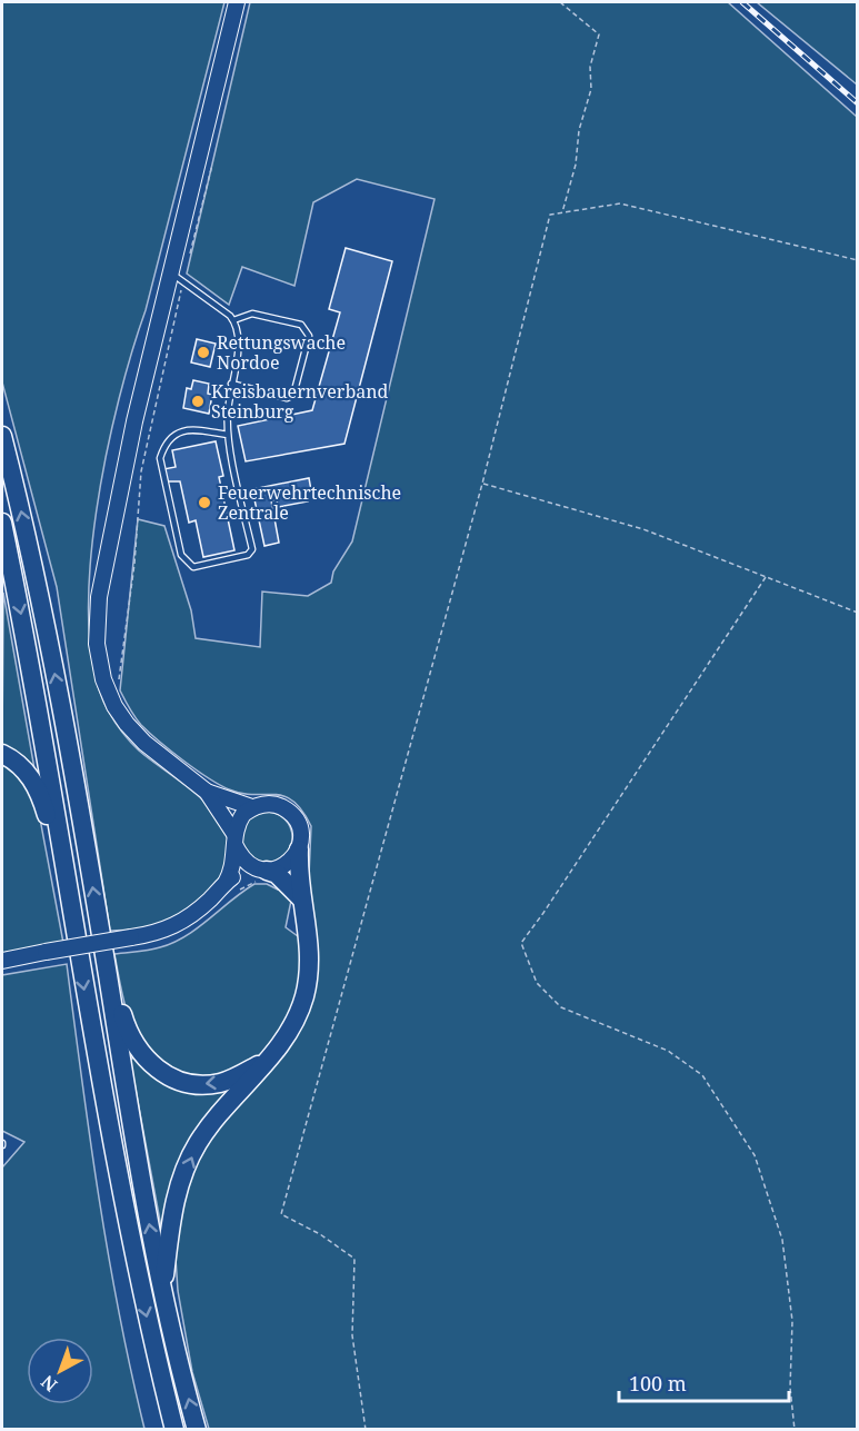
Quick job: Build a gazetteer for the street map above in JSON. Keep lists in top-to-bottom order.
{
  "places": ["Rettungswache Nordoe", "Kreisbauernverband Steinburg", "Feuerwehrtechnische Zentrale"],
  "scale_bar": "100 m",
  "north": "bottom left"
}
